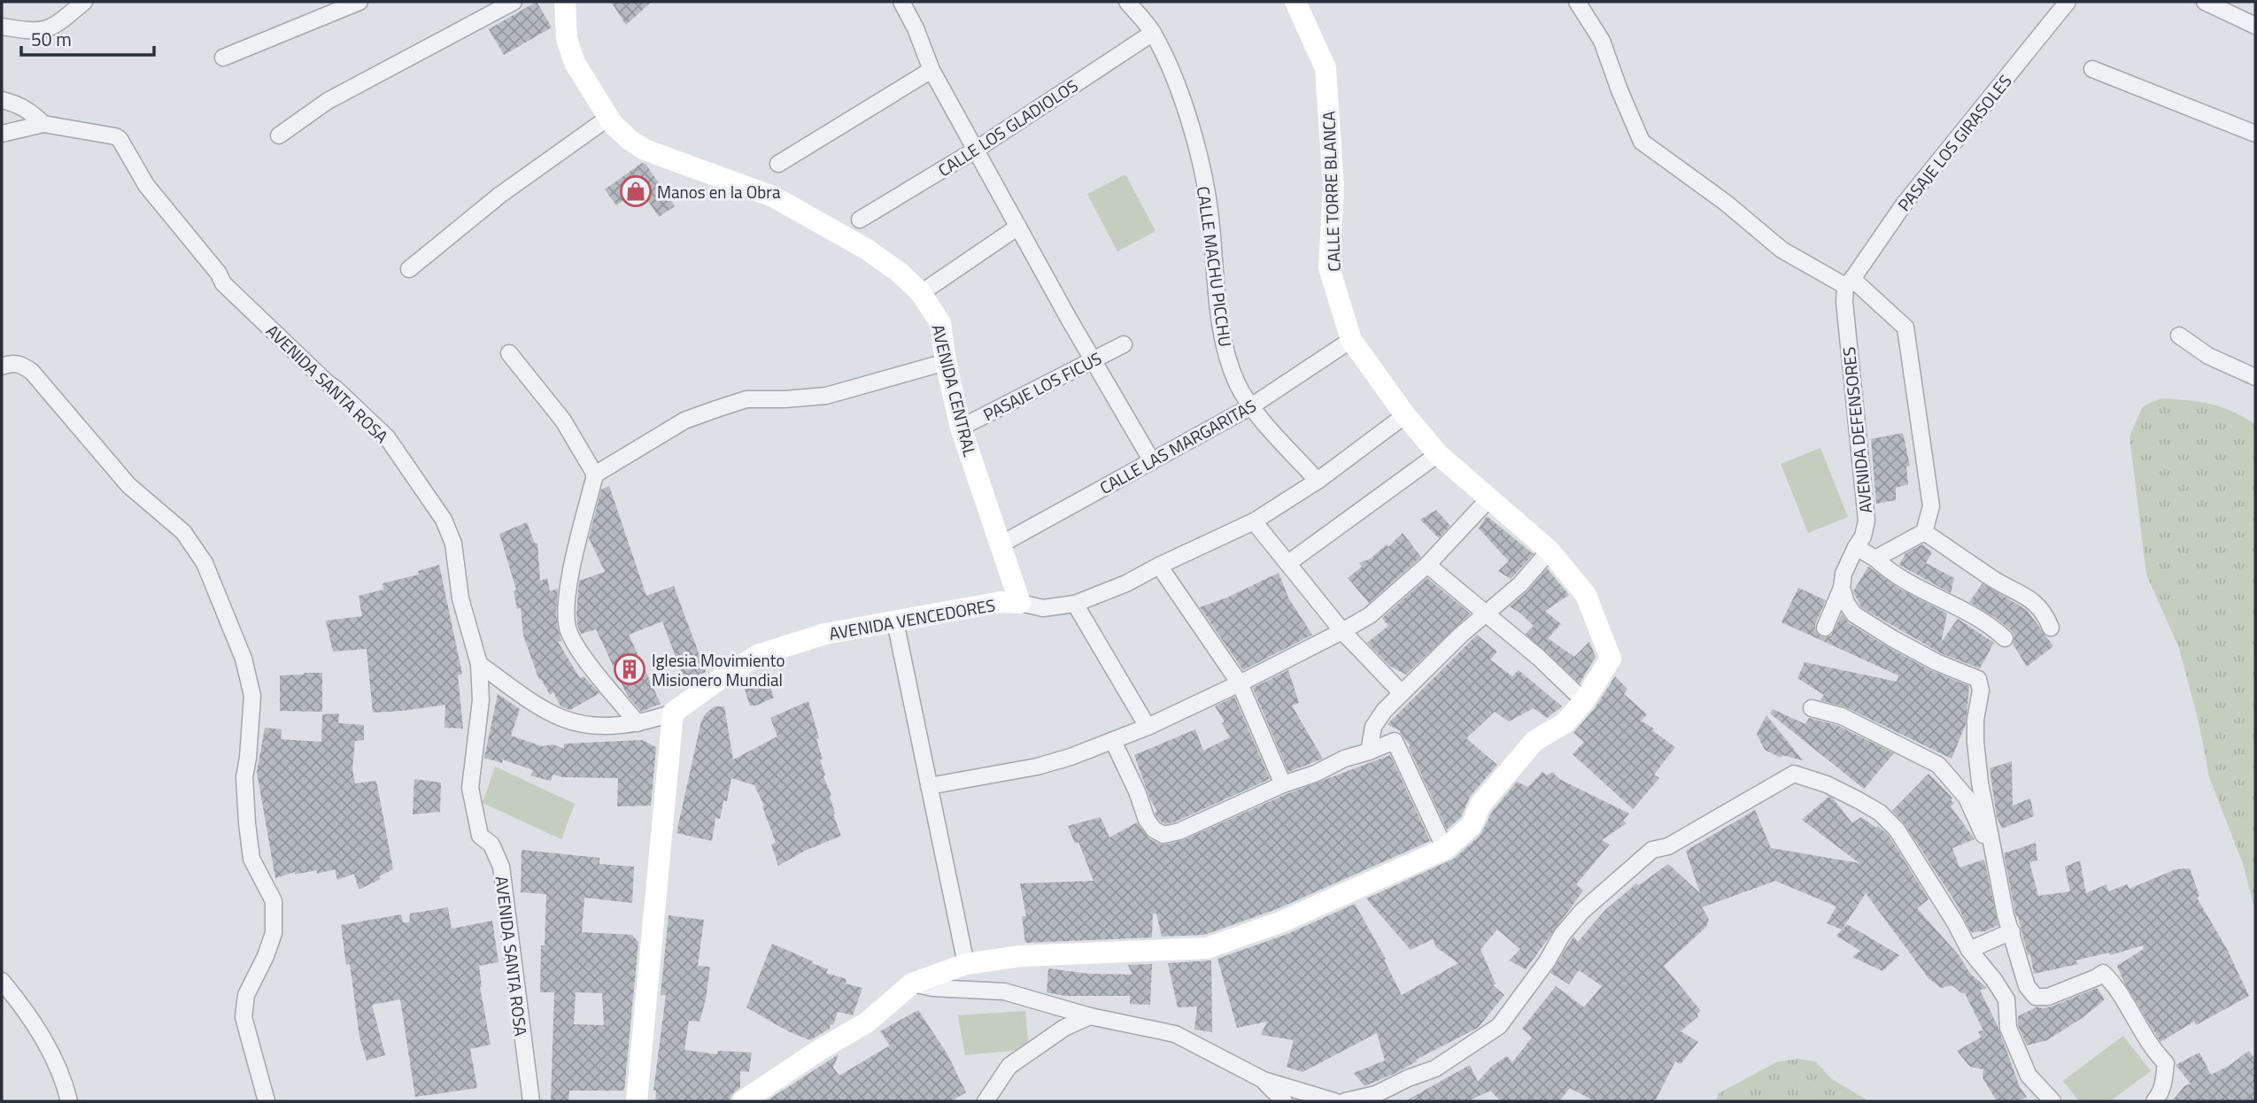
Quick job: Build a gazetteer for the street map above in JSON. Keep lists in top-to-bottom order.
{
  "streets": {
    "street": [
      "CALLE LOS GLADIOLOS",
      "PASAJE LOS GIRASOLES",
      "CALLE TORRE BLANCA",
      "CALLE MACHU PICCHU",
      "AVENIDA SANTA ROSA",
      "PASAJE LOS FICUS",
      "AVENIDA CENTRAL",
      "AVENIDA DEFENSORES",
      "CALLE LAS MARGARITAS",
      "AVENIDA VENCEDORES"
    ]
  },
  "crossings": [
    ["CALLE LOS GLADIOLOS", "CALLE MACHU PICCHU"],
    ["PASAJE LOS GIRASOLES", "AVENIDA DEFENSORES"],
    ["CALLE TORRE BLANCA", "CALLE LAS MARGARITAS"],
    ["CALLE TORRE BLANCA", "AVENIDA VENCEDORES"],
    ["CALLE MACHU PICCHU", "CALLE LAS MARGARITAS"],
    ["CALLE MACHU PICCHU", "AVENIDA VENCEDORES"],
    ["AVENIDA SANTA ROSA", "AVENIDA VENCEDORES"],
    ["PASAJE LOS FICUS", "AVENIDA CENTRAL"],
    ["AVENIDA CENTRAL", "CALLE LAS MARGARITAS"],
    ["AVENIDA CENTRAL", "AVENIDA VENCEDORES"]
  ],
  "places": {
    "shop": ["Manos en la Obra"],
    "building": ["Iglesia Movimiento Misionero Mundial"]
  },
  "scale_bar": "50 m"
}
